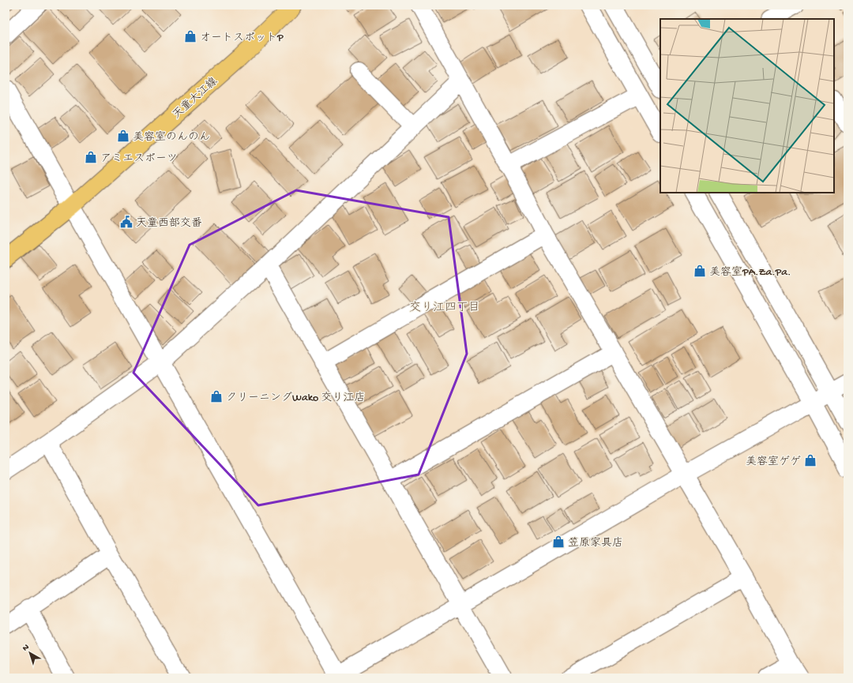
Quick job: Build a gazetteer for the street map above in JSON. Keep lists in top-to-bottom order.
{
  "streets": {
    "main road": ["天童大江線"]
  },
  "districts": ["交り江四丁目"],
  "places": {
    "shop": [
      "オートスポットP",
      "美容室のんのん",
      "アミエスポーツ",
      "美容室PA.Za.Pa.",
      "クリーニングWako 交り江店",
      "美容室ゲゲ",
      "笠原家具店"
    ],
    "public building": ["天童西部交番"]
  },
  "north": "top left"
}
